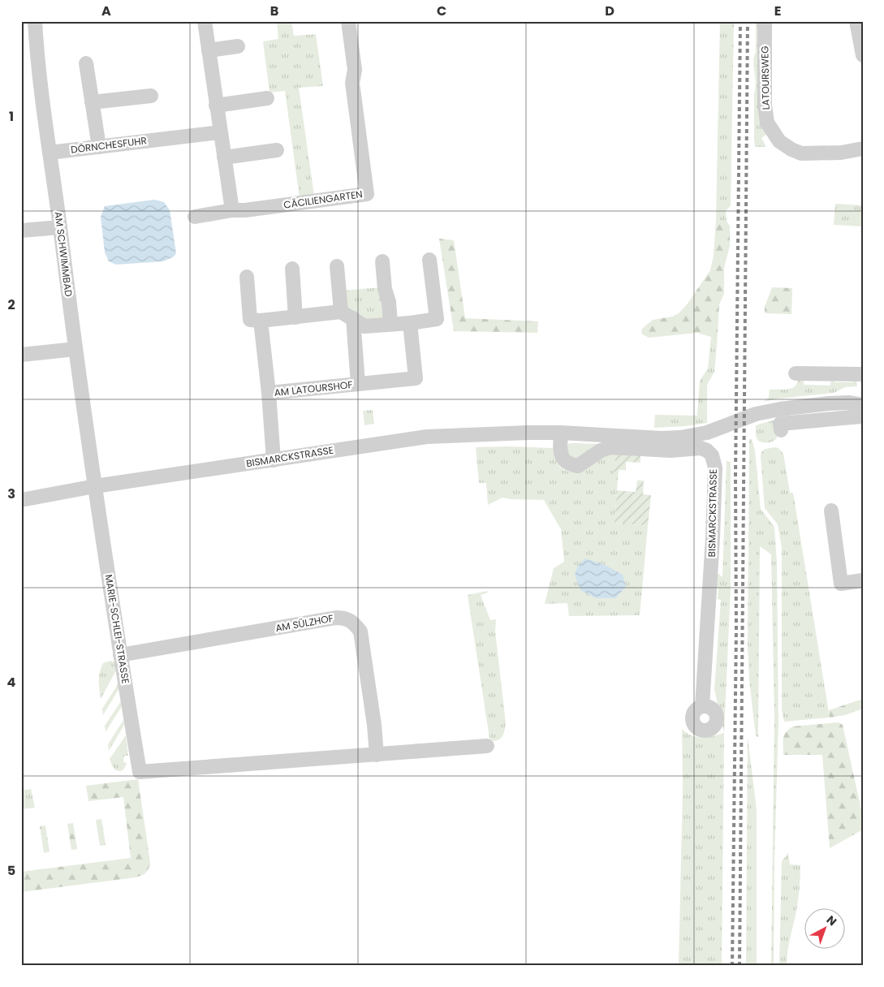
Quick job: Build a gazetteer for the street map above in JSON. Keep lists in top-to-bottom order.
{
  "streets": {
    "street": [
      "LATOURSWEG",
      "DÖRNCHESFUHR",
      "CÄCILIENGARTEN",
      "AM SCHWIMMBAD",
      "AM LATOURSHOF",
      "BISMARCKSTRASSE",
      "AM SÜLZHOF",
      "MARIE-SCHLEI-STRASSE"
    ]
  },
  "crossings": [
    ["DÖRNCHESFUHR", "AM SCHWIMMBAD"],
    ["AM SCHWIMMBAD", "BISMARCKSTRASSE"],
    ["AM SCHWIMMBAD", "MARIE-SCHLEI-STRASSE"],
    ["AM LATOURSHOF", "BISMARCKSTRASSE"],
    ["BISMARCKSTRASSE", "MARIE-SCHLEI-STRASSE"],
    ["AM SÜLZHOF", "MARIE-SCHLEI-STRASSE"]
  ],
  "north": "top right",
  "grid": {
    "columns": [
      "A",
      "B",
      "C",
      "D",
      "E"
    ],
    "rows": [
      "1",
      "2",
      "3",
      "4",
      "5"
    ]
  }
}
